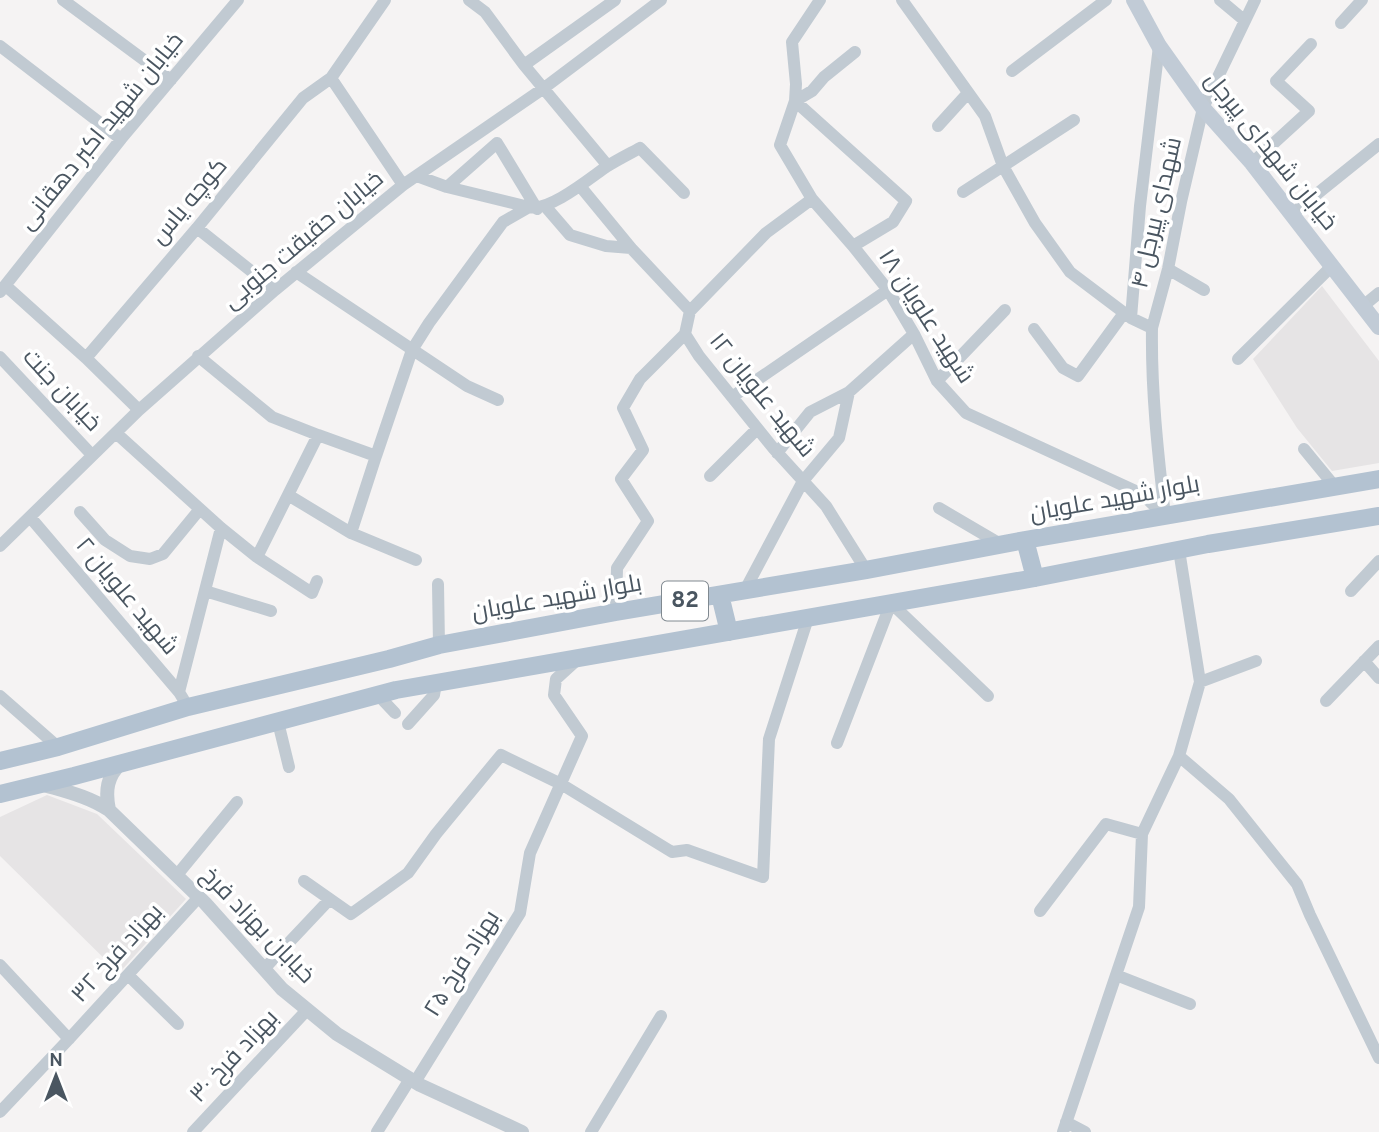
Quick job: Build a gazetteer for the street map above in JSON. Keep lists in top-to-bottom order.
{
  "streets": {
    "main road": ["خیابان شهدای پیرجل", "بلوار شهید علویان", "82"],
    "street": [
      "خیابان شهید اکبر دهقانی",
      "کوچه یاس",
      "شهدای پیرجل ۴",
      "خیابان حقیقت جنوبی",
      "شهید علویان ۱۸",
      "خیابان جنت",
      "شهید علویان ۱۲",
      "شهید علویان ۲",
      "خیابان بهزاد فرخ",
      "بهزاد فرخ ۳۲",
      "بهزاد فرخ ۲۵",
      "بهزاد فرخ ۳۰"
    ]
  },
  "crossings": [
    ["خیابان شهدای پیرجل", "شهدای پیرجل ۴"],
    ["شهدای پیرجل ۴", "شهید علویان ۱۸"],
    ["شهدای پیرجل ۴", "بلوار شهید علویان"],
    ["خیابان حقیقت جنوبی", "خیابان جنت"],
    ["خیابان حقیقت جنوبی", "شهید علویان ۲"],
    ["شهید علویان ۱۸", "بلوار شهید علویان"],
    ["شهید علویان ۱۲", "بلوار شهید علویان"],
    ["بلوار شهید علویان", "شهید علویان ۲"],
    ["82", "خیابان بهزاد فرخ"],
    ["82", "بهزاد فرخ ۲۵"],
    ["خیابان بهزاد فرخ", "بهزاد فرخ ۳۲"],
    ["خیابان بهزاد فرخ", "بهزاد فرخ ۲۵"],
    ["خیابان بهزاد فرخ", "بهزاد فرخ ۳۰"]
  ],
  "north": "top"
}
